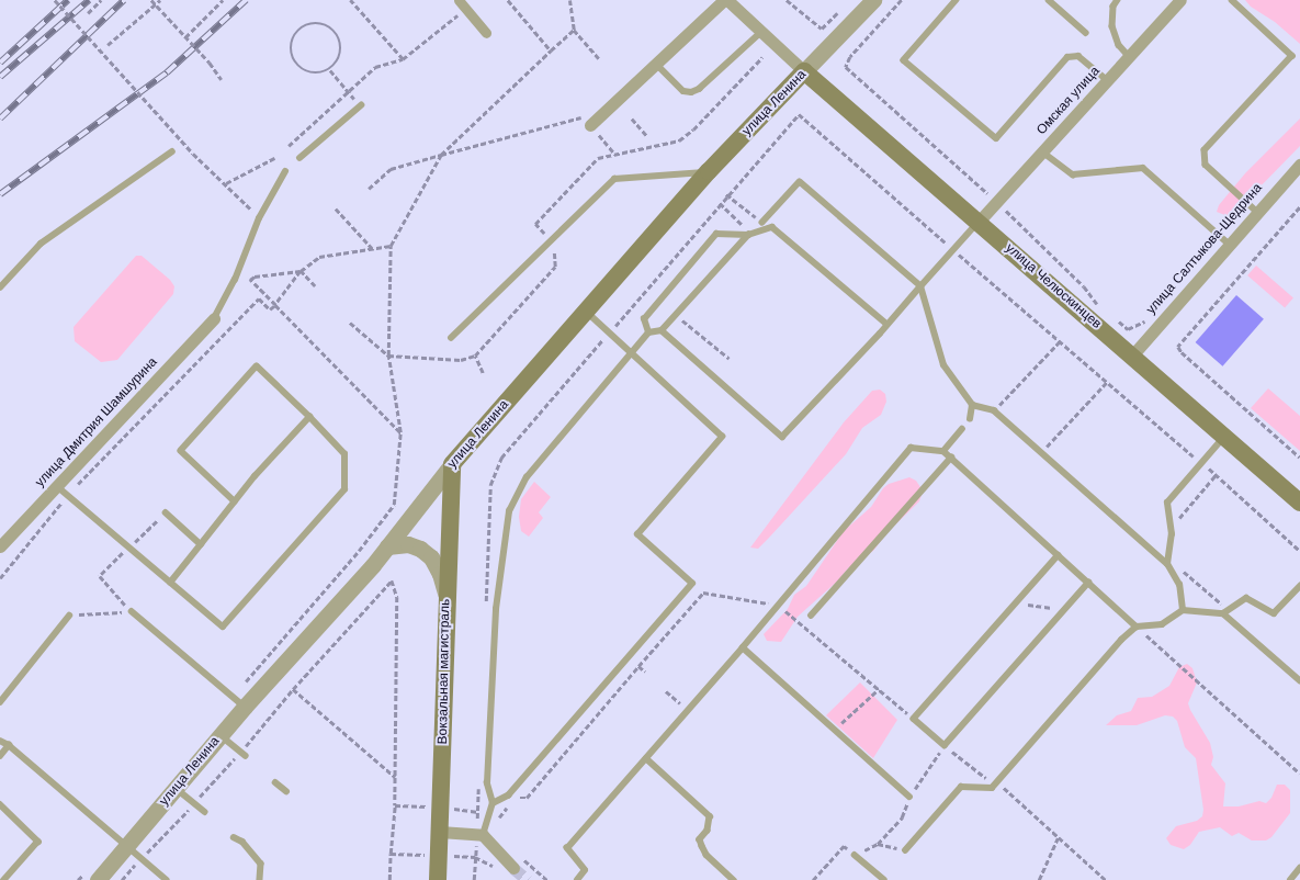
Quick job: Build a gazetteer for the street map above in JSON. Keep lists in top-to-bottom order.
{
  "streets": {
    "main road": ["улица Ленина", "улица Челюскинцев", "Вокзальная магистраль"],
    "street": ["Омская улица", "улица Салтыкова-Щедрина", "улица Дмитрия Шамшурина"]
  },
  "crossings": [
    ["Омская улица", "улица Челюскинцев"],
    ["улица Ленина", "улица Челюскинцев"],
    ["улица Ленина", "Вокзальная магистраль"],
    ["улица Салтыкова-Щедрина", "улица Челюскинцев"]
  ]
}
